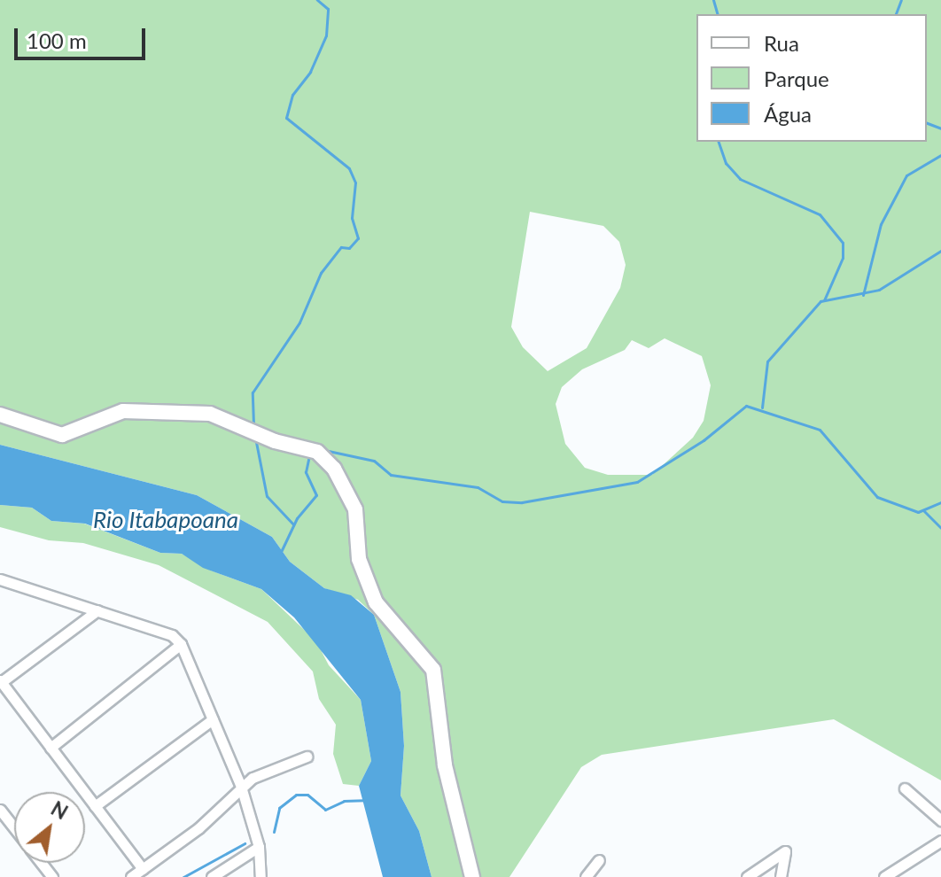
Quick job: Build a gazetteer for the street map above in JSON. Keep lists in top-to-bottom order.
{
  "water": ["Rio Itabapoana"],
  "legend": ["Rua", "Parque", "Água"],
  "scale_bar": "100 m",
  "north": "top right"
}
